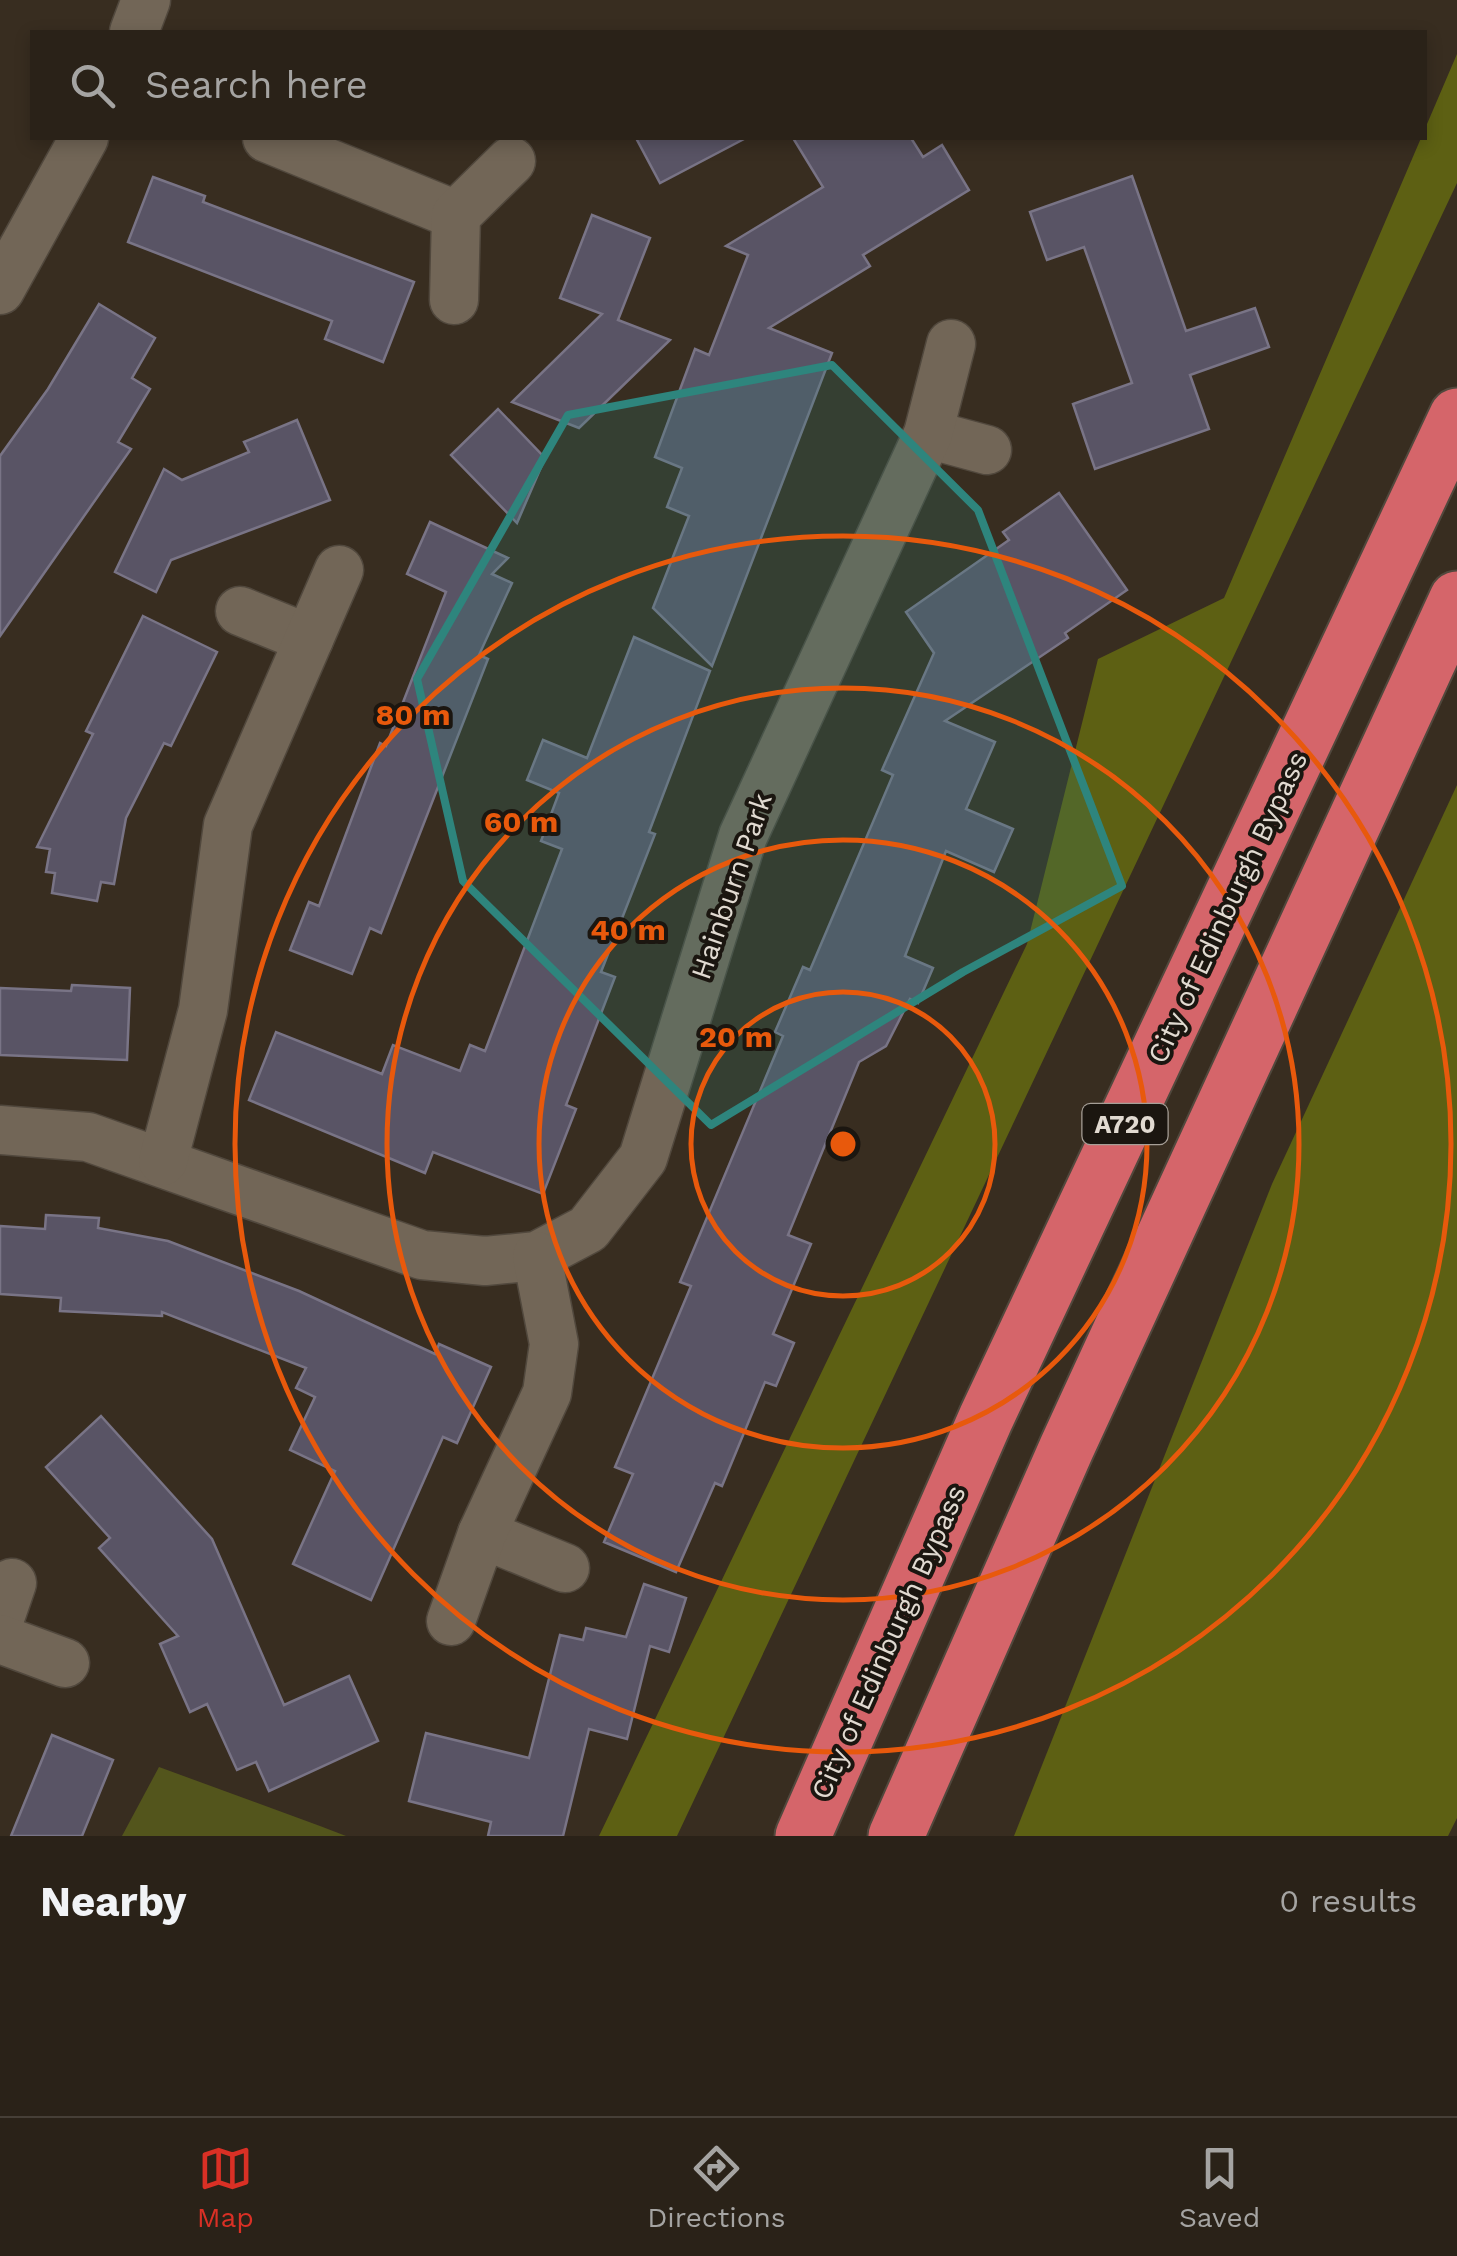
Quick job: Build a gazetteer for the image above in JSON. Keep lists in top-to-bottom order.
{
  "streets": {
    "highway": ["City of Edinburgh Bypass", "A720"],
    "street": ["Hainburn Park"]
  },
  "page": {
    "search": "Search here",
    "heading": ["Nearby", "0 results"],
    "nav": ["Map", "Directions", "Saved"]
  },
  "rings": [
    "80 m",
    "60 m",
    "40 m",
    "20 m"
  ]
}
